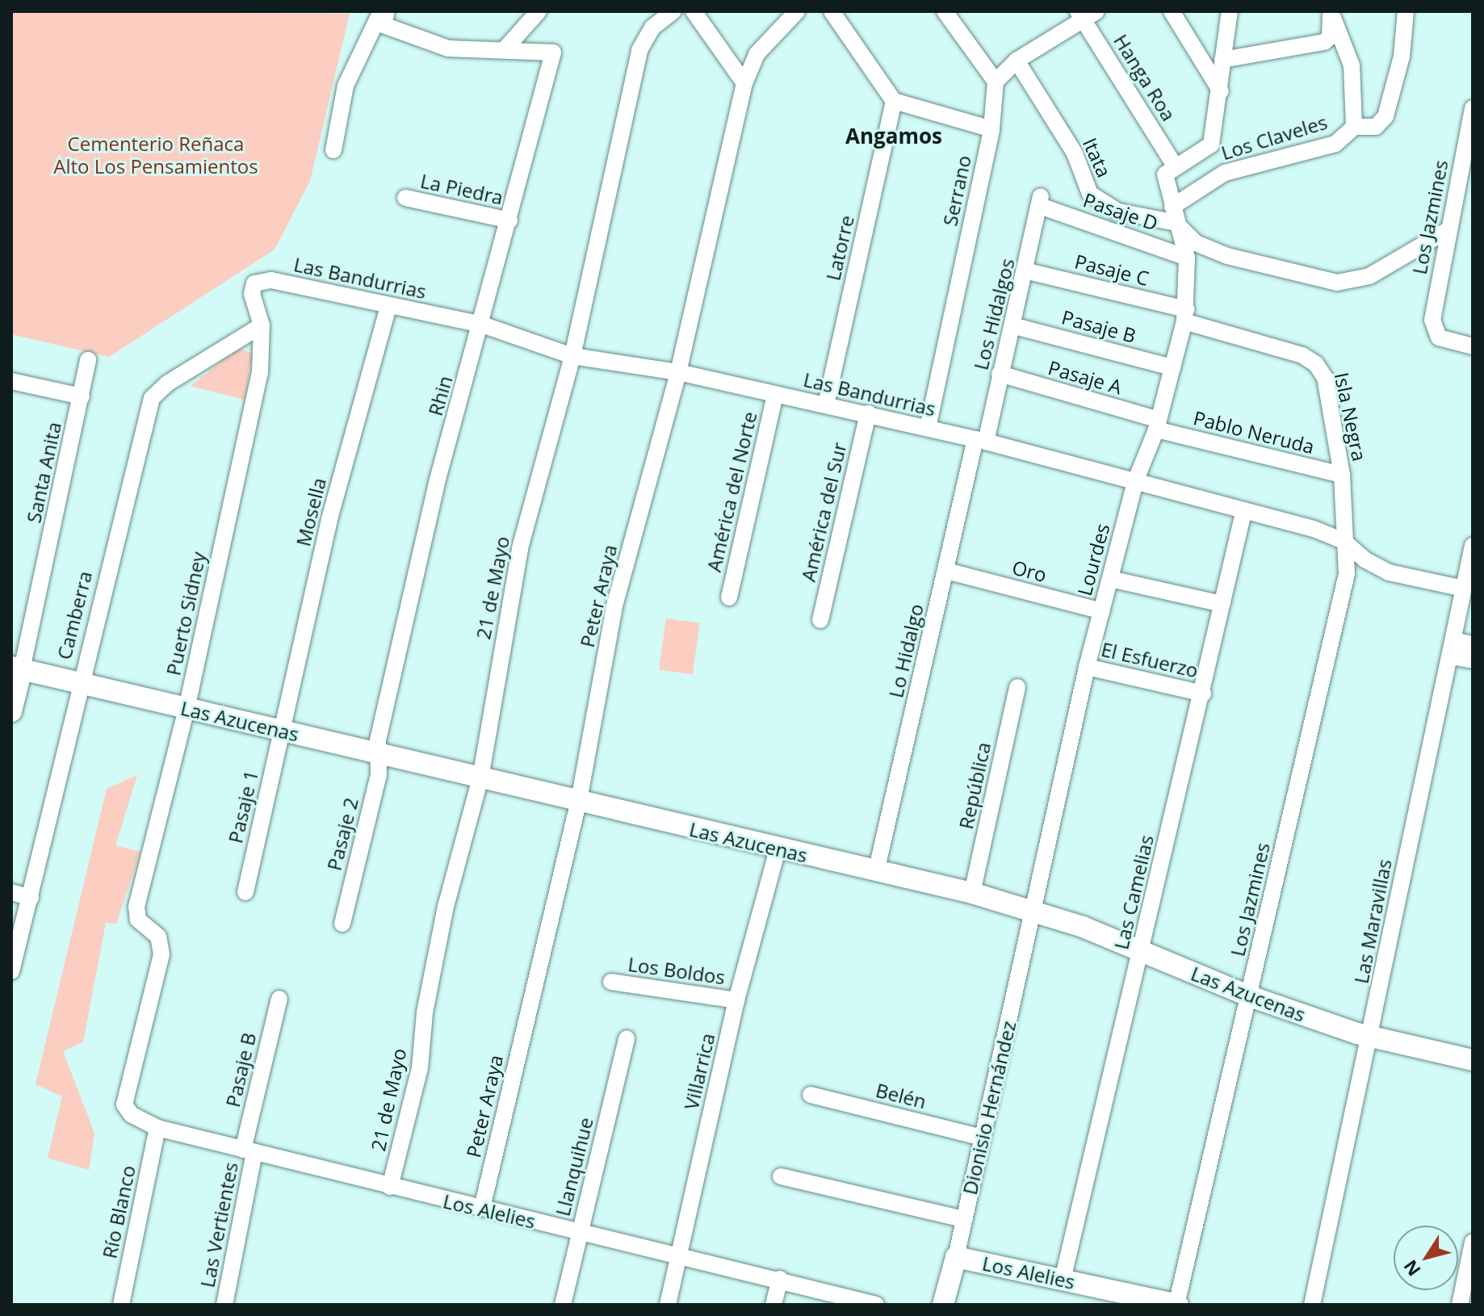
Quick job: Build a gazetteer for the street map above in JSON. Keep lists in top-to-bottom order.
{
  "streets": {
    "street": [
      "Hanga Roa",
      "Los Claveles",
      "Itata",
      "La Piedra",
      "Serrano",
      "Pasaje D",
      "Los Jazmines",
      "Latorre",
      "Pasaje C",
      "Las Bandurrias",
      "Los Hidalgos",
      "Pasaje B",
      "Pasaje A",
      "Rhin",
      "Isla Negra",
      "Pablo Neruda",
      "Santa Anita",
      "América del Norte",
      "Mosella",
      "América del Sur",
      "Lourdes",
      "Oro",
      "21 de Mayo",
      "Peter Araya",
      "Puerto Sidney",
      "Camberra",
      "Lo Hidalgo",
      "El Esfuerzo",
      "Las Azucenas",
      "República",
      "Pasaje 1",
      "Pasaje 2",
      "Las Camelias",
      "Las Maravillas",
      "Los Boldos",
      "Villarrica",
      "Belén",
      "Dionisio Hernández",
      "Llanquihue",
      "Los Alelies",
      "Río Blanco",
      "Las Vertientes"
    ]
  },
  "crossings": [
    ["Hanga Roa", "Lourdes"],
    ["Los Claveles", "Itata"],
    ["Los Claveles", "Lourdes"],
    ["Itata", "Lourdes"],
    ["La Piedra", "Rhin"],
    ["Serrano", "Las Bandurrias"],
    ["Pasaje D", "Los Hidalgos"],
    ["Pasaje D", "Lourdes"],
    ["Los Jazmines", "Las Bandurrias"],
    ["Los Jazmines", "Isla Negra"],
    ["Los Jazmines", "Las Azucenas"],
    ["Los Jazmines", "Los Alelies"],
    ["Latorre", "Las Bandurrias"],
    ["Pasaje C", "Los Hidalgos"],
    ["Pasaje C", "Isla Negra"],
    ["Pasaje C", "Lourdes"],
    ["Las Bandurrias", "Los Hidalgos"],
    ["Las Bandurrias", "Rhin"],
    ["Las Bandurrias", "Isla Negra"],
    ["Las Bandurrias", "América del Norte"],
    ["Las Bandurrias", "Mosella"],
    ["Las Bandurrias", "América del Sur"],
    ["Las Bandurrias", "Lourdes"],
    ["Las Bandurrias", "21 de Mayo"],
    ["Las Bandurrias", "Peter Araya"],
    ["Las Bandurrias", "Puerto Sidney"],
    ["Las Bandurrias", "Lo Hidalgo"],
    ["Las Bandurrias", "Las Camelias"],
    ["Las Bandurrias", "Las Maravillas"],
    ["Los Hidalgos", "Pasaje B"],
    ["Los Hidalgos", "Pasaje A"],
    ["Los Hidalgos", "Lo Hidalgo"],
    ["Pasaje B", "Lourdes"],
    ["Pasaje B", "Los Alelies"],
    ["Pasaje B", "Las Vertientes"],
    ["Pasaje A", "Pablo Neruda"],
    ["Pasaje A", "Lourdes"],
    ["Rhin", "Las Azucenas"],
    ["Rhin", "Pasaje 2"],
    ["Isla Negra", "Pablo Neruda"],
    ["Isla Negra", "Lourdes"],
    ["Pablo Neruda", "Lourdes"],
    ["Santa Anita", "Las Azucenas"],
    ["Mosella", "Las Azucenas"],
    ["Mosella", "Pasaje 1"],
    ["Lourdes", "Oro"],
    ["Lourdes", "El Esfuerzo"],
    ["Lourdes", "Las Azucenas"],
    ["Lourdes", "Dionisio Hernández"],
    ["Oro", "Lo Hidalgo"],
    ["21 de Mayo", "Las Azucenas"],
    ["21 de Mayo", "Los Alelies"],
    ["Peter Araya", "Las Azucenas"],
    ["Peter Araya", "Los Alelies"],
    ["Puerto Sidney", "Camberra"],
    ["Puerto Sidney", "Las Azucenas"],
    ["Puerto Sidney", "Los Alelies"],
    ["Camberra", "Las Azucenas"],
    ["Lo Hidalgo", "Las Azucenas"],
    ["El Esfuerzo", "Las Camelias"],
    ["Las Azucenas", "República"],
    ["Las Azucenas", "Pasaje 1"],
    ["Las Azucenas", "Pasaje 2"],
    ["Las Azucenas", "Las Camelias"],
    ["Las Azucenas", "Las Maravillas"],
    ["Las Azucenas", "Villarrica"],
    ["Las Azucenas", "Dionisio Hernández"],
    ["Las Camelias", "Los Alelies"],
    ["Los Boldos", "Villarrica"],
    ["Villarrica", "Los Alelies"],
    ["Belén", "Dionisio Hernández"],
    ["Dionisio Hernández", "Los Alelies"],
    ["Llanquihue", "Los Alelies"],
    ["Los Alelies", "Río Blanco"],
    ["Los Alelies", "Las Vertientes"]
  ],
  "districts": ["Angamos"],
  "parks": ["Cementerio Reñaca Alto Los Pensamientos"],
  "north": "bottom left"
}
